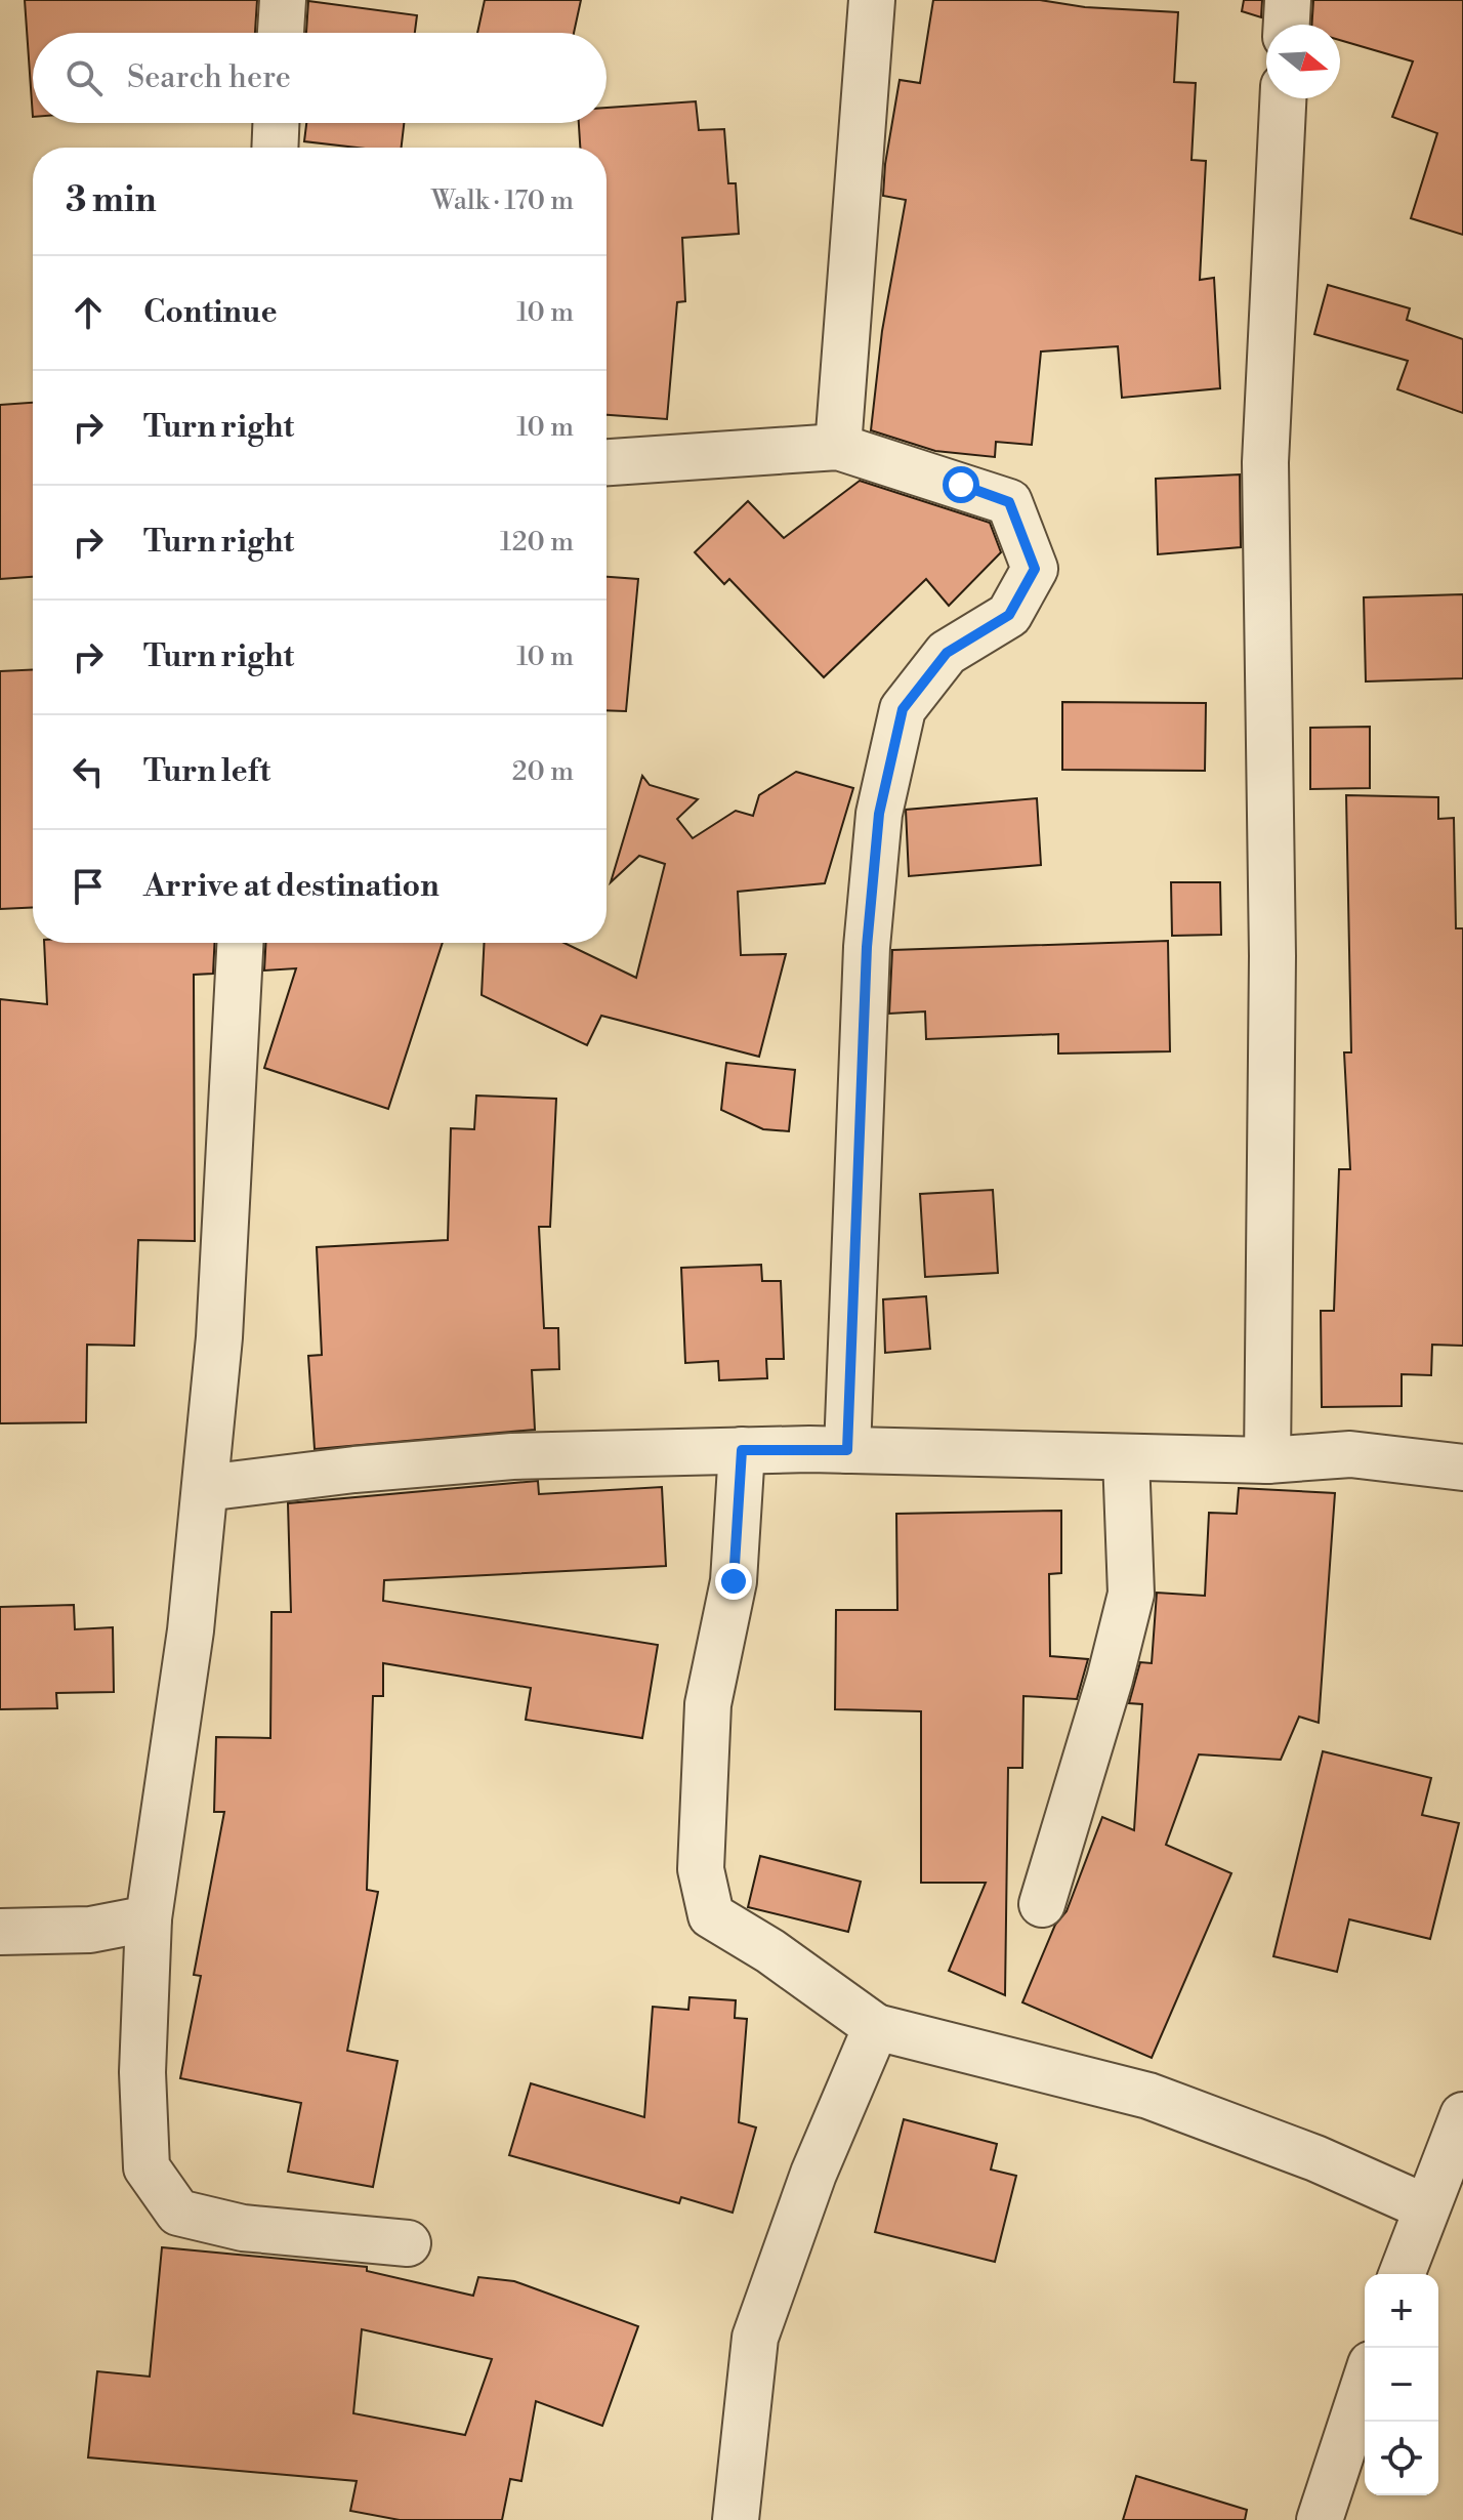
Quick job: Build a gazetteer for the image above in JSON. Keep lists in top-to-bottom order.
{
  "north": "right",
  "page": {
    "search": "Search here",
    "heading": ["3 min", "Walk · 170 m"],
    "list": [
      ["Continue", "10 m"],
      ["Turn right", "10 m"],
      ["Turn right", "120 m"],
      ["Turn right", "10 m"],
      ["Turn left", "20 m"],
      "Arrive at destination"
    ],
    "map_buttons": ["+", "−"]
  }
}
